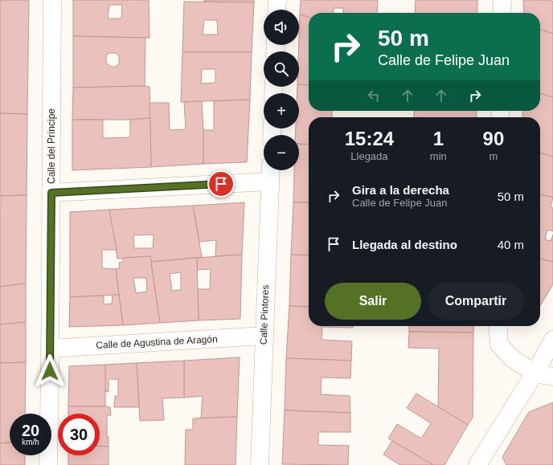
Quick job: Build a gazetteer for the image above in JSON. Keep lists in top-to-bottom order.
{
  "streets": {
    "street": ["Calle del Príncipe", "Calle Pintores", "Calle de Agustina de Aragón"]
  },
  "crossings": [
    ["Calle del Príncipe", "Calle de Agustina de Aragón"],
    ["Calle Pintores", "Calle de Agustina de Aragón"]
  ],
  "page": {
    "map_buttons": ["+", "−"],
    "turn": ["50 m", "Calle de Felipe Juan"],
    "eta": [
      "15:24",
      "Llegada",
      "1",
      "min",
      "90",
      "m"
    ],
    "list": [
      {
        "name": "Gira a la derecha",
        "note": "Calle de Felipe Juan",
        "value": "50 m"
      },
      {
        "name": "Llegada al destino",
        "value": "40 m"
      }
    ],
    "buttons": ["Salir", "Compartir"],
    "speed": "20 km/h",
    "limit": "30"
  }
}
